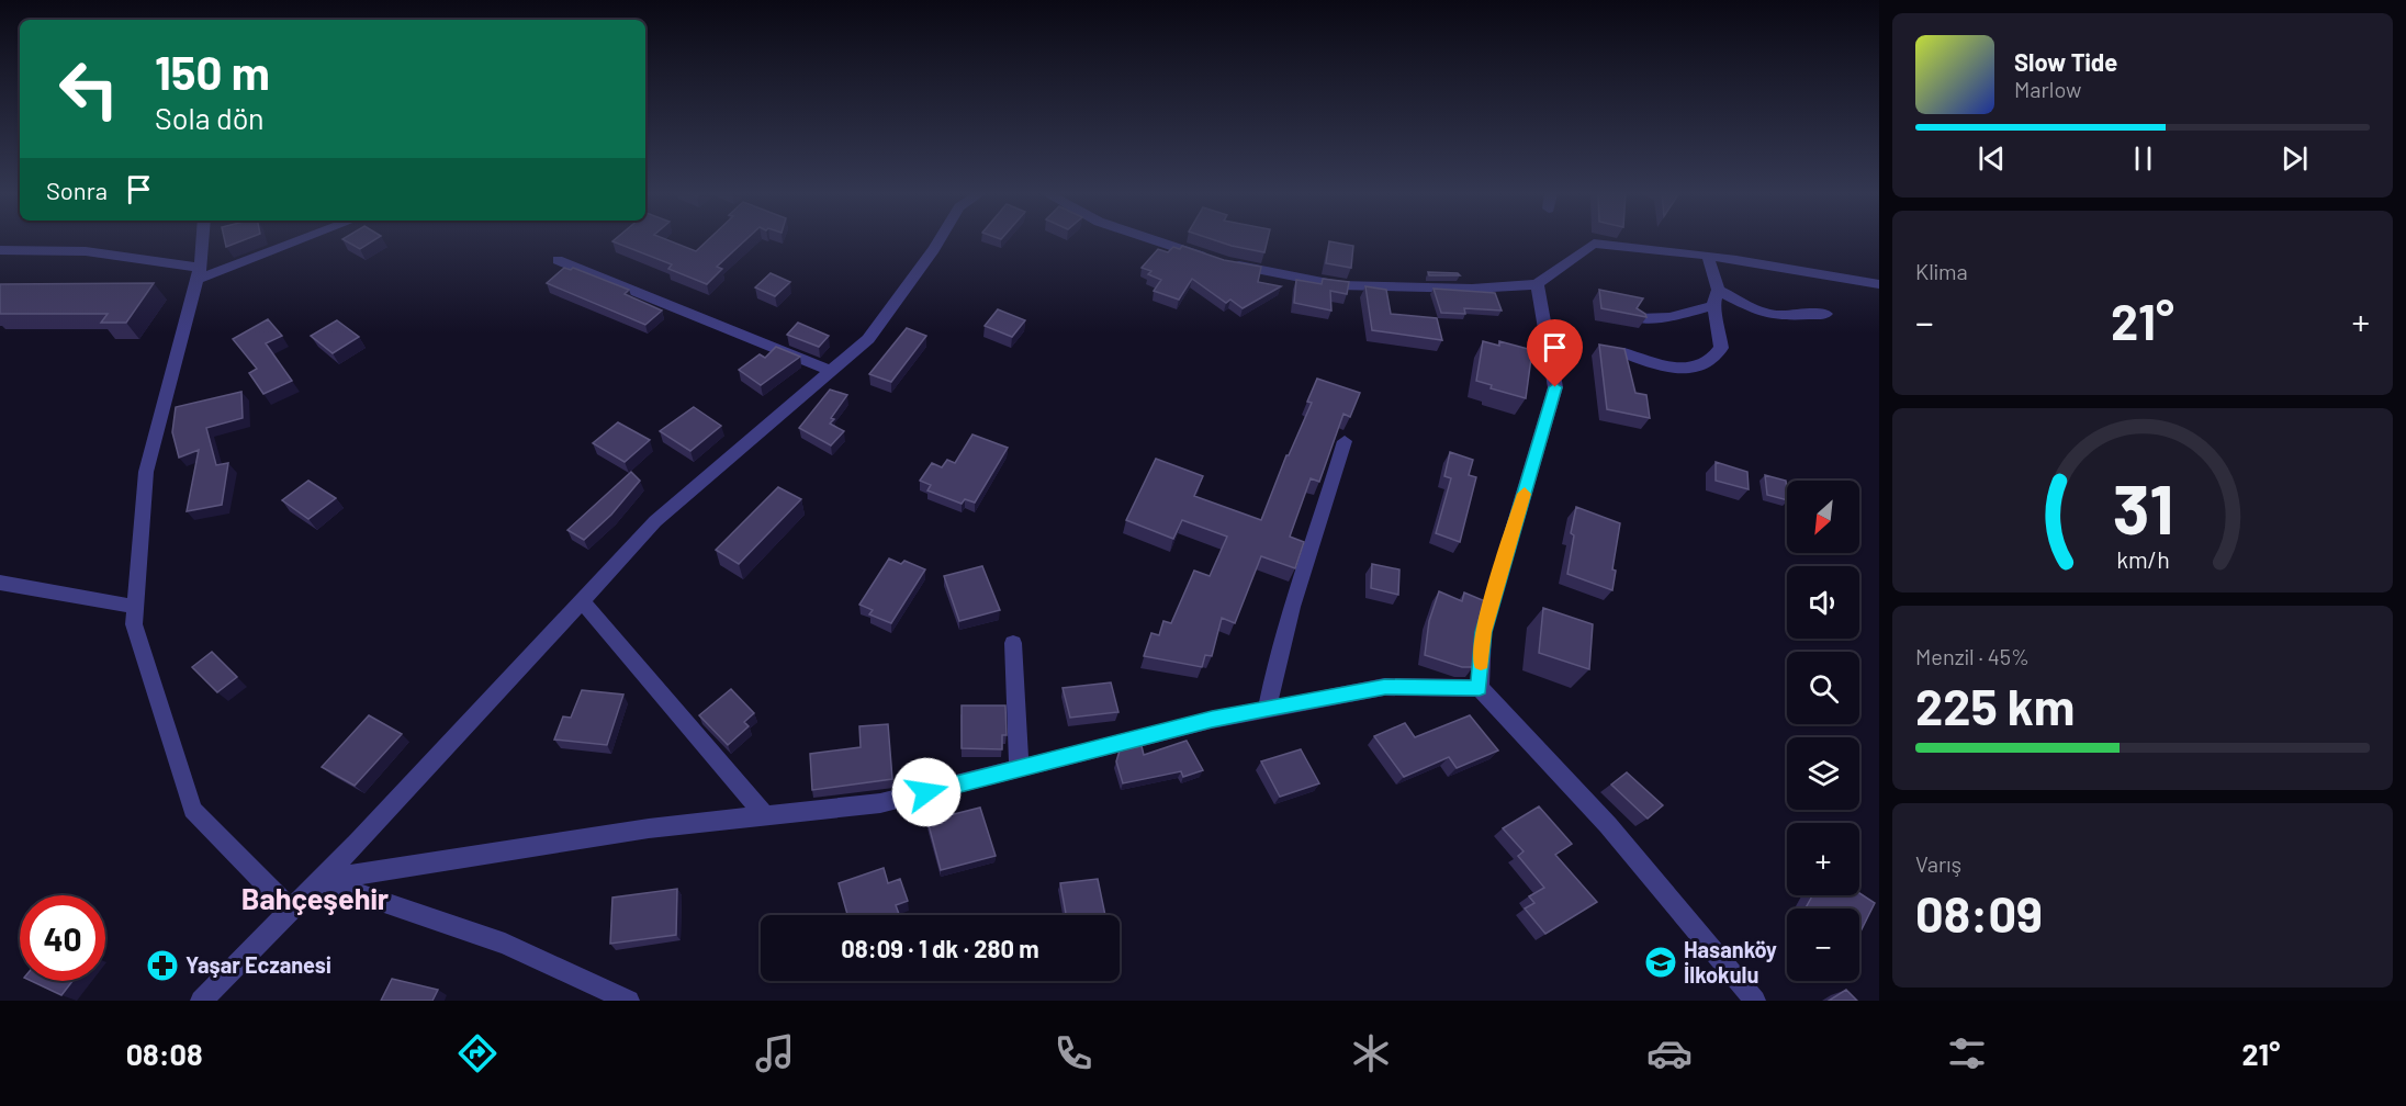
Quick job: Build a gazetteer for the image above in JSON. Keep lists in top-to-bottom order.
{
  "districts": ["Bahçeşehir"],
  "places": {
    "school or university": ["Hasanköy İlkokulu"],
    "pharmacy": ["Yaşar Eczanesi"]
  },
  "north": "bottom left",
  "page": {
    "turn": ["150 m", "Sola dön"],
    "song": ["Slow Tide", "Marlow"],
    "then": "Sonra",
    "tile": [
      "Klima",
      ["Menzil · 45%", "225 km"],
      ["Varış", "08:09"]
    ],
    "heat": ["−", "21°", "+"],
    "map_buttons": ["+", "−"],
    "limit": "40",
    "trip": "08:09 · 1 dk · 280 m",
    "tabs": ["08:08", "21°"],
    "gauge": ["31", "km/h"]
  }
}
